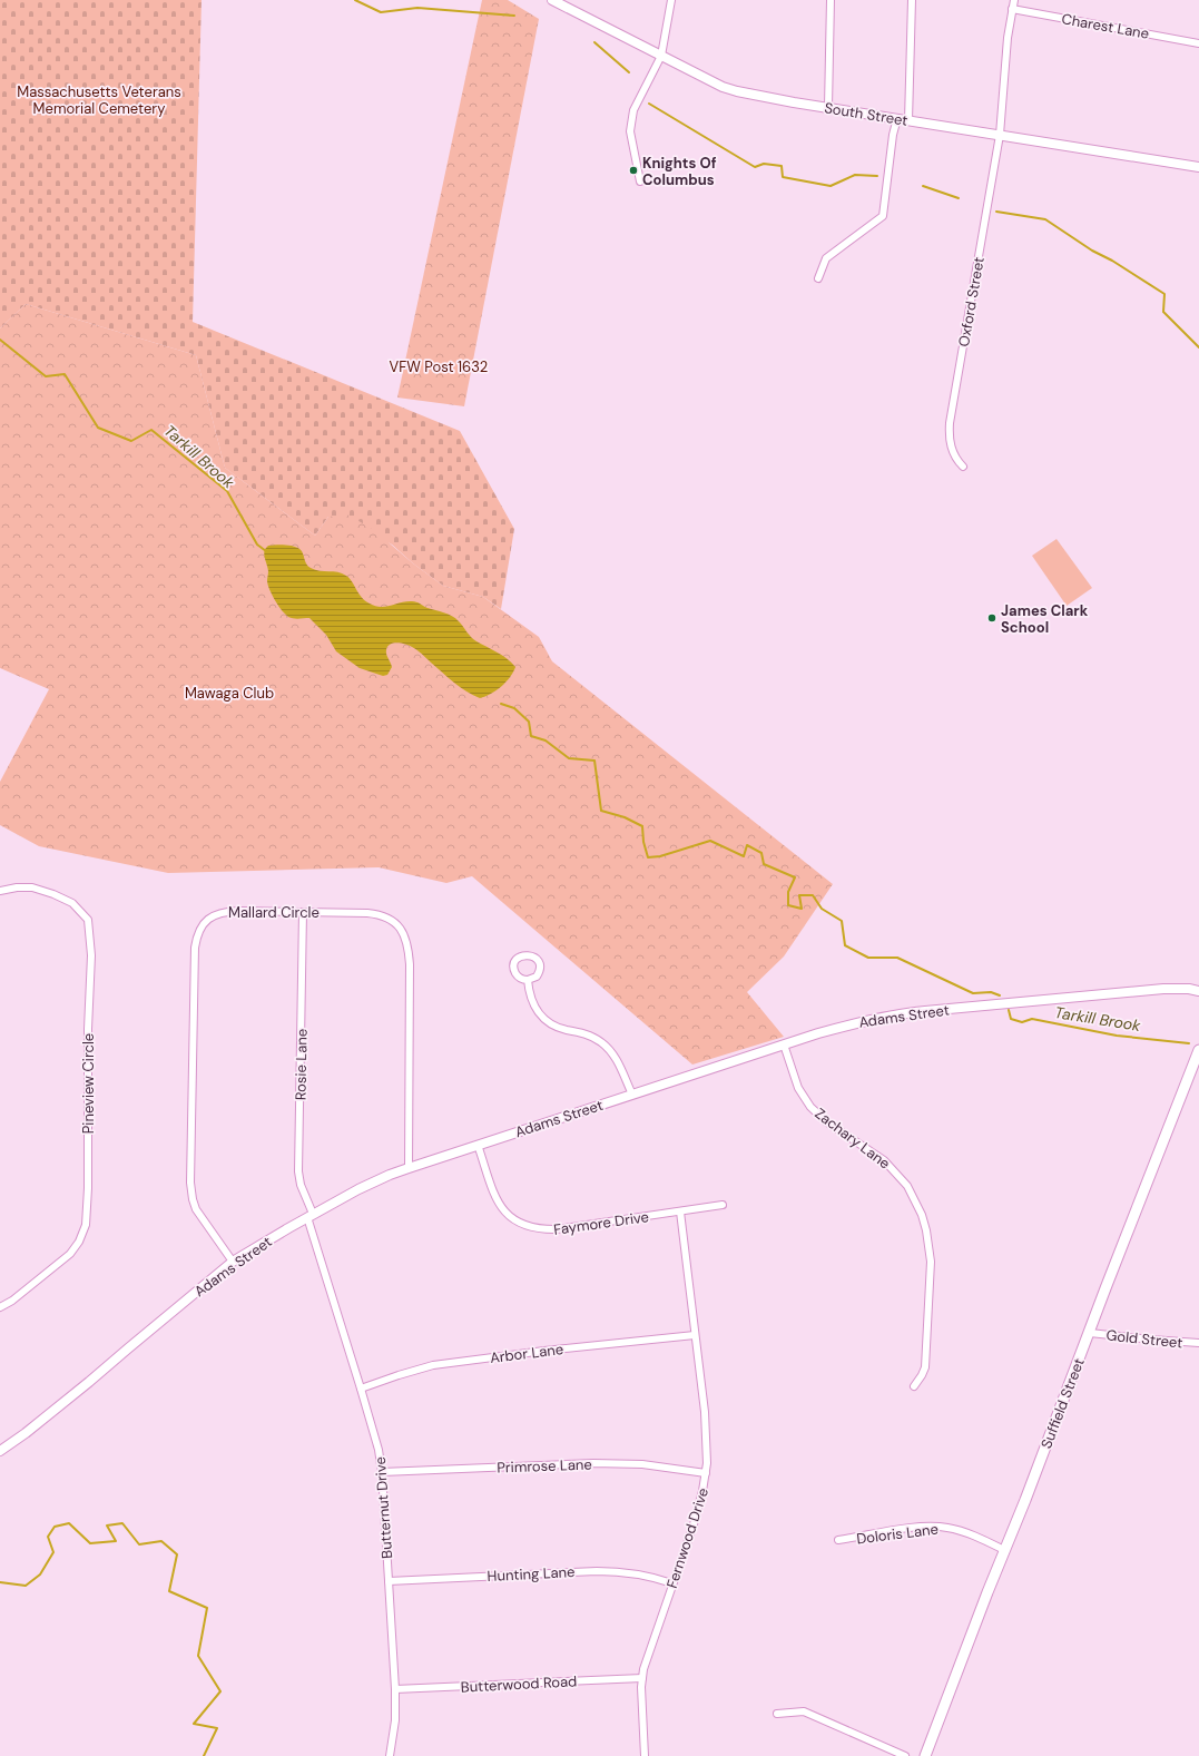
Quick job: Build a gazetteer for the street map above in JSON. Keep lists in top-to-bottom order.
{
  "streets": {
    "main road": ["Suffield Street"],
    "street": [
      "Charest Lane",
      "South Street",
      "Oxford Street",
      "Mallard Circle",
      "Adams Street",
      "Rosie Lane",
      "Pineview Circle",
      "Zachary Lane",
      "Faymore Drive",
      "Gold Street",
      "Arbor Lane",
      "Primrose Lane",
      "Butternut Drive",
      "Doloris Lane",
      "Fernwood Drive",
      "Hunting Lane",
      "Butterwood Road"
    ]
  },
  "crossings": [
    ["Charest Lane", "Oxford Street"],
    ["South Street", "Oxford Street"],
    ["Mallard Circle", "Adams Street"],
    ["Mallard Circle", "Rosie Lane"],
    ["Adams Street", "Rosie Lane"],
    ["Adams Street", "Zachary Lane"],
    ["Adams Street", "Faymore Drive"],
    ["Adams Street", "Butternut Drive"],
    ["Rosie Lane", "Butternut Drive"],
    ["Faymore Drive", "Fernwood Drive"],
    ["Gold Street", "Suffield Street"],
    ["Arbor Lane", "Butternut Drive"],
    ["Arbor Lane", "Fernwood Drive"],
    ["Suffield Street", "Doloris Lane"],
    ["Primrose Lane", "Butternut Drive"],
    ["Primrose Lane", "Fernwood Drive"],
    ["Butternut Drive", "Hunting Lane"],
    ["Butternut Drive", "Butterwood Road"],
    ["Fernwood Drive", "Hunting Lane"],
    ["Fernwood Drive", "Butterwood Road"]
  ],
  "water": ["Tarkill Brook"],
  "parks": ["Massachusetts Veterans Memorial Cemetery", "VFW Post 1632", "Mawaga Club"],
  "places": ["Knights Of Columbus", "James Clark School"]
}
